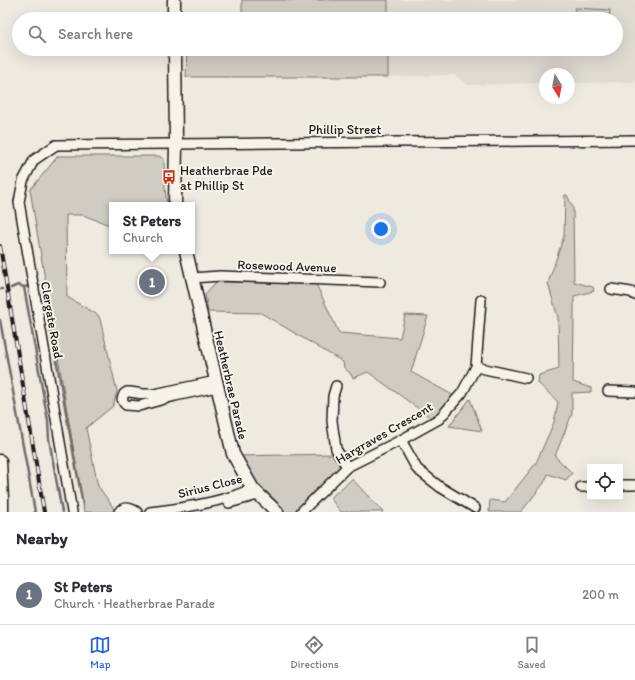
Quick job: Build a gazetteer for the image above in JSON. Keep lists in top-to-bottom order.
{
  "streets": {
    "street": [
      "Phillip Street",
      "Rosewood Avenue",
      "Clergate Road",
      "Heatherbrae Parade",
      "Hargraves Crescent",
      "Sirius Close"
    ]
  },
  "crossings": [
    ["Phillip Street", "Clergate Road"],
    ["Rosewood Avenue", "Heatherbrae Parade"],
    ["Heatherbrae Parade", "Sirius Close"]
  ],
  "places": {
    "bus stop": ["Heatherbrae Pde at Phillip St"]
  },
  "north": "bottom",
  "page": {
    "search": "Search here",
    "popup": ["St Peters", "Church"],
    "pins": "1",
    "heading": "Nearby",
    "list": [
      {
        "mark": "1",
        "name": "St Peters",
        "note": "Church · Heatherbrae Parade",
        "value": "200 m"
      }
    ],
    "nav": ["Map", "Directions", "Saved"]
  }
}
